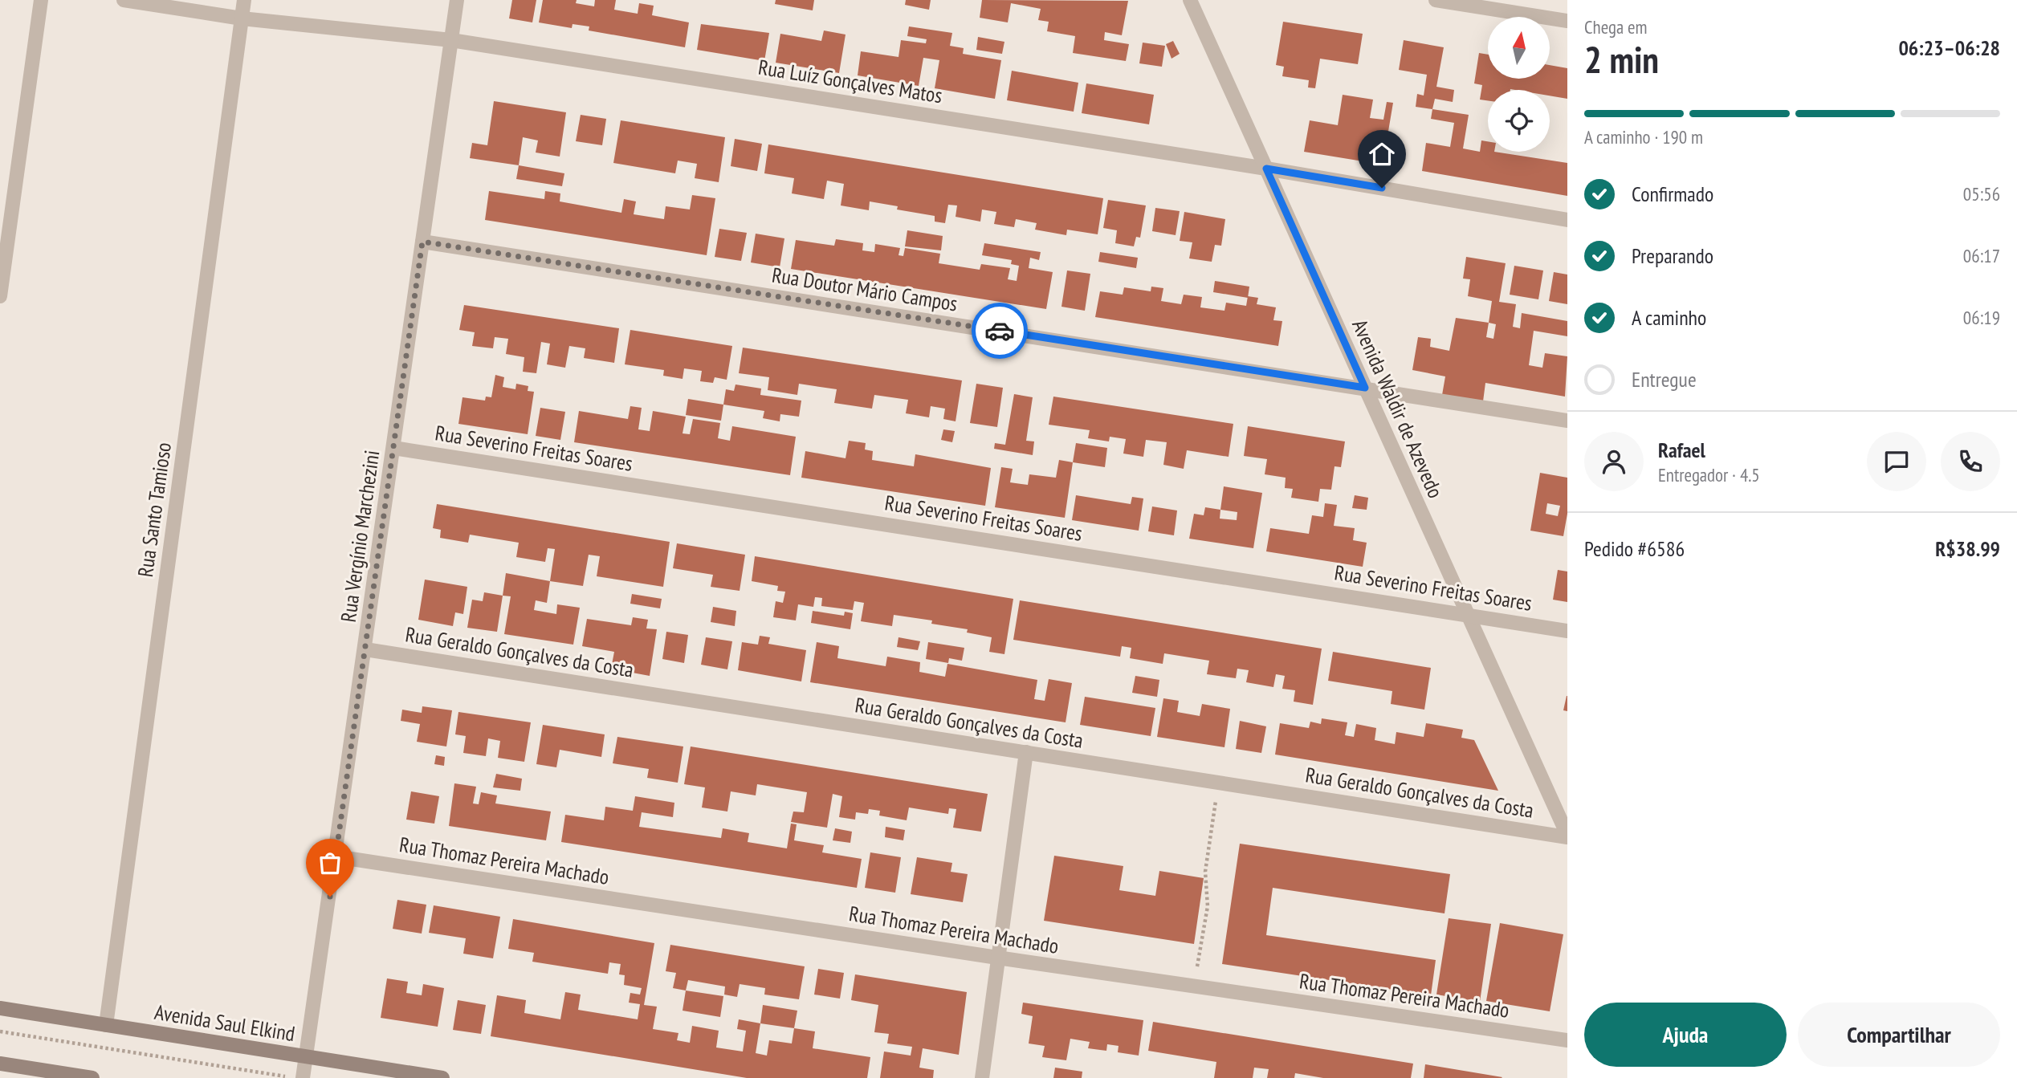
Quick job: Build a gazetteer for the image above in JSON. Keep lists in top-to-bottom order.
{
  "streets": {
    "main road": ["Avenida Saul Elkind"],
    "street": [
      "Rua Luíz Gonçalves Matos",
      "Rua Doutor Mário Campos",
      "Avenida Waldir de Azevedo",
      "Rua Severino Freitas Soares",
      "Rua Santo Tamioso",
      "Rua Vergínio Marchezini",
      "Rua Geraldo Gonçalves da Costa",
      "Rua Thomaz Pereira Machado"
    ]
  },
  "crossings": [
    ["Rua Luíz Gonçalves Matos", "Avenida Waldir de Azevedo"],
    ["Rua Luíz Gonçalves Matos", "Rua Santo Tamioso"],
    ["Rua Luíz Gonçalves Matos", "Rua Vergínio Marchezini"],
    ["Rua Doutor Mário Campos", "Avenida Waldir de Azevedo"],
    ["Rua Doutor Mário Campos", "Rua Vergínio Marchezini"],
    ["Avenida Waldir de Azevedo", "Rua Severino Freitas Soares"],
    ["Avenida Waldir de Azevedo", "Rua Geraldo Gonçalves da Costa"],
    ["Rua Severino Freitas Soares", "Rua Vergínio Marchezini"],
    ["Rua Santo Tamioso", "Avenida Saul Elkind"],
    ["Rua Vergínio Marchezini", "Rua Geraldo Gonçalves da Costa"],
    ["Rua Vergínio Marchezini", "Rua Thomaz Pereira Machado"],
    ["Rua Vergínio Marchezini", "Avenida Saul Elkind"]
  ],
  "north": "top",
  "page": {
    "heading": ["2 min", "Chega em", "06:23–06:28"],
    "panel": [
      "Rafael",
      "Entregador · 4.5",
      "Pedido #6586",
      "R$38.99"
    ],
    "bar": "A caminho · 190 m",
    "list": [
      ["Confirmado", "05:56"],
      ["Preparando", "06:17"],
      ["A caminho", "06:19"],
      "Entregue"
    ],
    "buttons": ["Ajuda", "Compartilhar"]
  }
}
